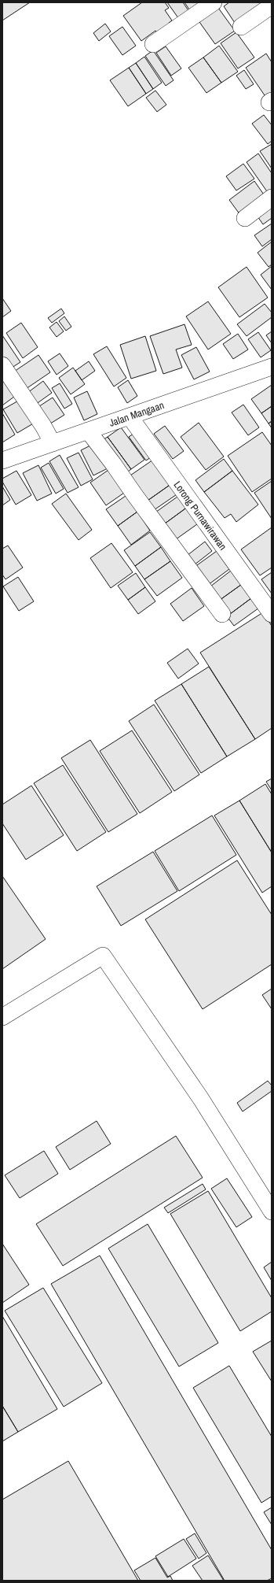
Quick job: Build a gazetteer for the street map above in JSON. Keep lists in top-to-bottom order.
{
  "streets": {
    "street": ["Jalan Mangaan", "Lorong Purnawirawan"]
  },
  "crossings": [
    ["Jalan Mangaan", "Lorong Purnawirawan"]
  ]
}
